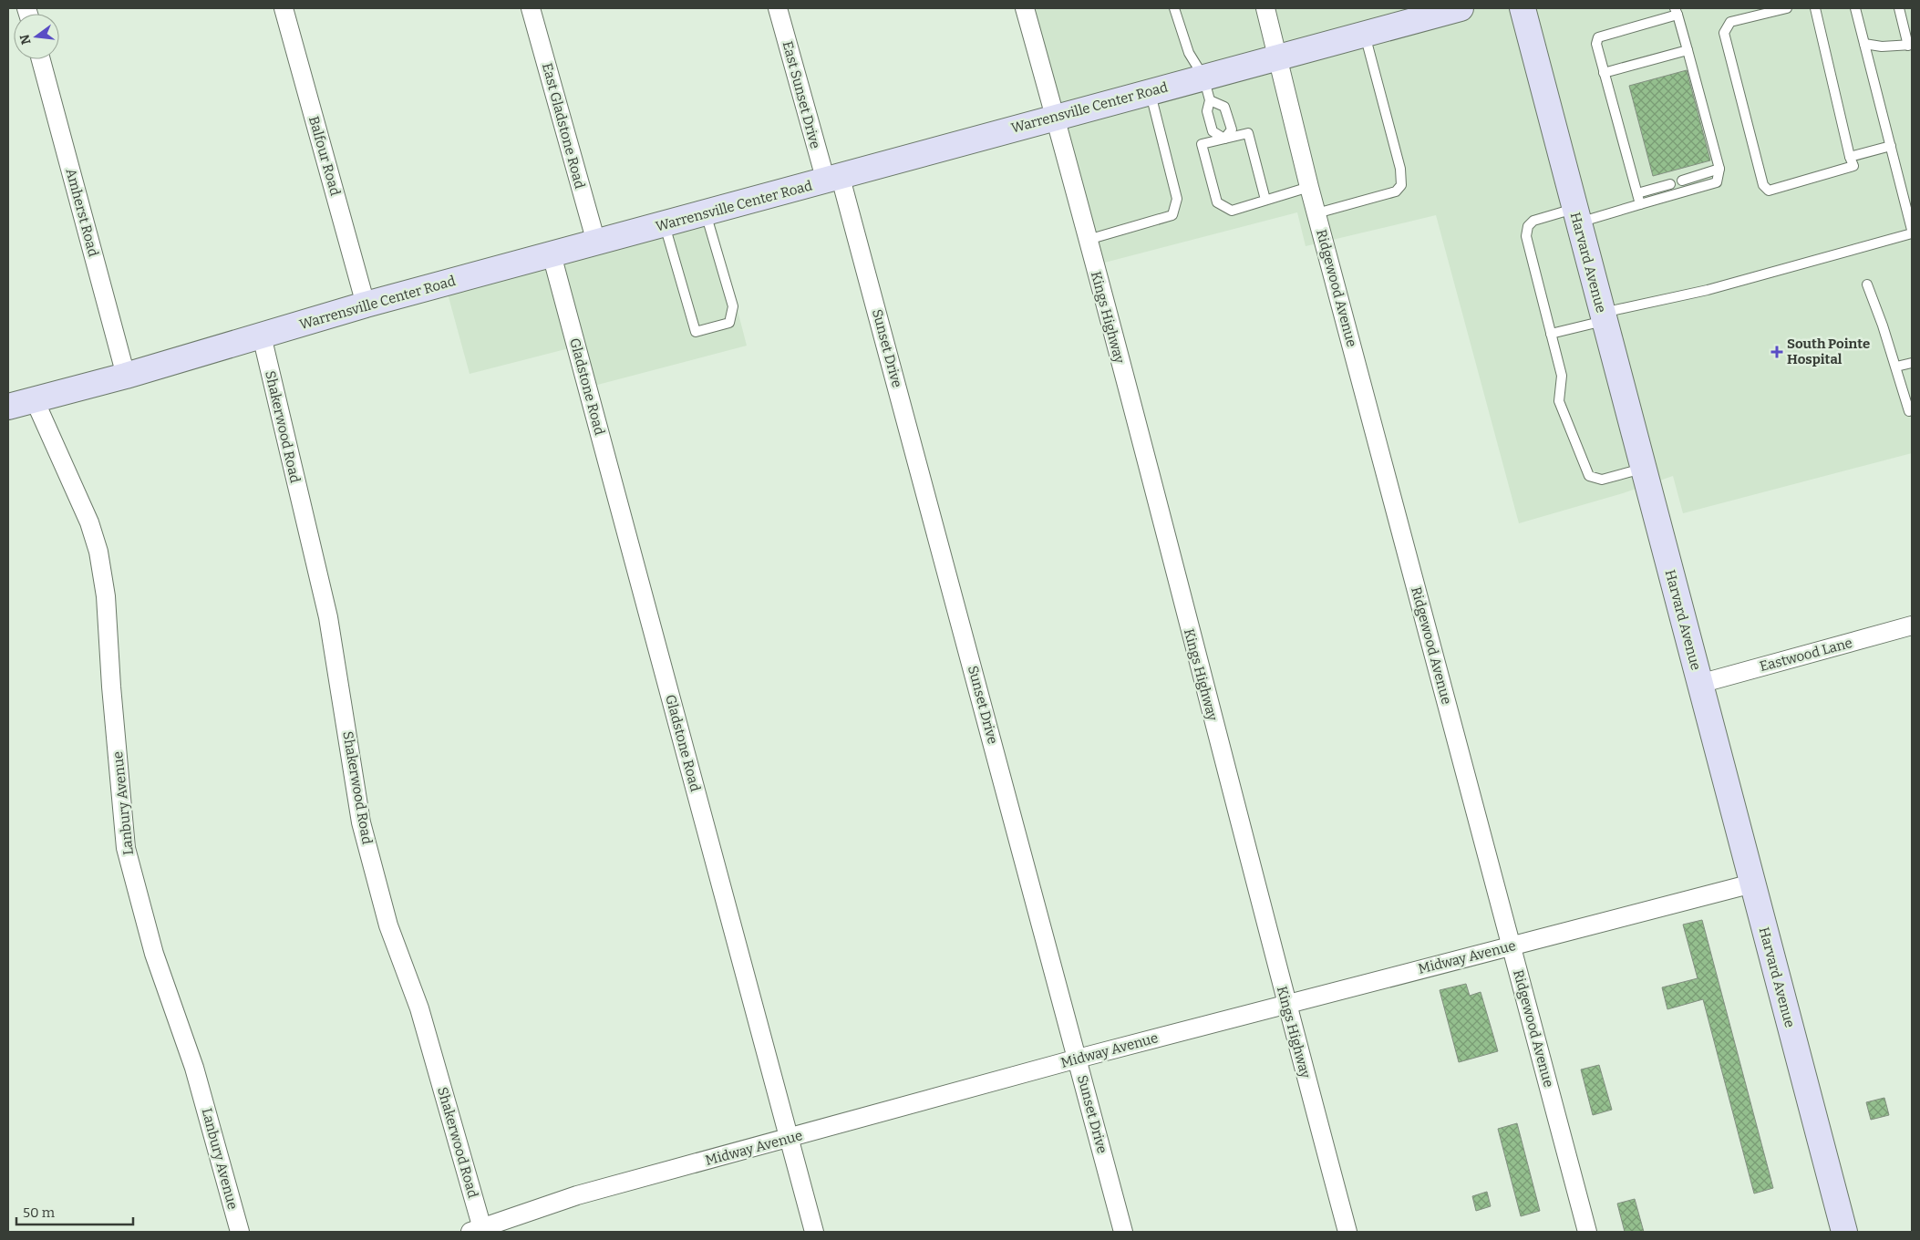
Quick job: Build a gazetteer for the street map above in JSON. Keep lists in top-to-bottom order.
{
  "streets": {
    "main road": ["Warrensville Center Road", "Harvard Avenue"],
    "street": [
      "East Sunset Drive",
      "East Gladstone Road",
      "Balfour Road",
      "Amherst Road",
      "Ridgewood Avenue",
      "Kings Highway",
      "Sunset Drive",
      "Gladstone Road",
      "Shakerwood Road",
      "Eastwood Lane",
      "Lanbury Avenue",
      "Midway Avenue"
    ]
  },
  "crossings": [
    ["East Sunset Drive", "Warrensville Center Road"],
    ["East Sunset Drive", "Sunset Drive"],
    ["Warrensville Center Road", "East Gladstone Road"],
    ["Warrensville Center Road", "Balfour Road"],
    ["Warrensville Center Road", "Amherst Road"],
    ["Warrensville Center Road", "Ridgewood Avenue"],
    ["Warrensville Center Road", "Kings Highway"],
    ["Warrensville Center Road", "Sunset Drive"],
    ["Warrensville Center Road", "Gladstone Road"],
    ["Warrensville Center Road", "Shakerwood Road"],
    ["Warrensville Center Road", "Lanbury Avenue"],
    ["Harvard Avenue", "Eastwood Lane"],
    ["Harvard Avenue", "Midway Avenue"],
    ["Ridgewood Avenue", "Midway Avenue"],
    ["Kings Highway", "Midway Avenue"],
    ["Sunset Drive", "Midway Avenue"],
    ["Gladstone Road", "Midway Avenue"],
    ["Shakerwood Road", "Midway Avenue"]
  ],
  "places": {
    "health": ["South Pointe Hospital"]
  },
  "scale_bar": "50 m",
  "north": "left"
}
